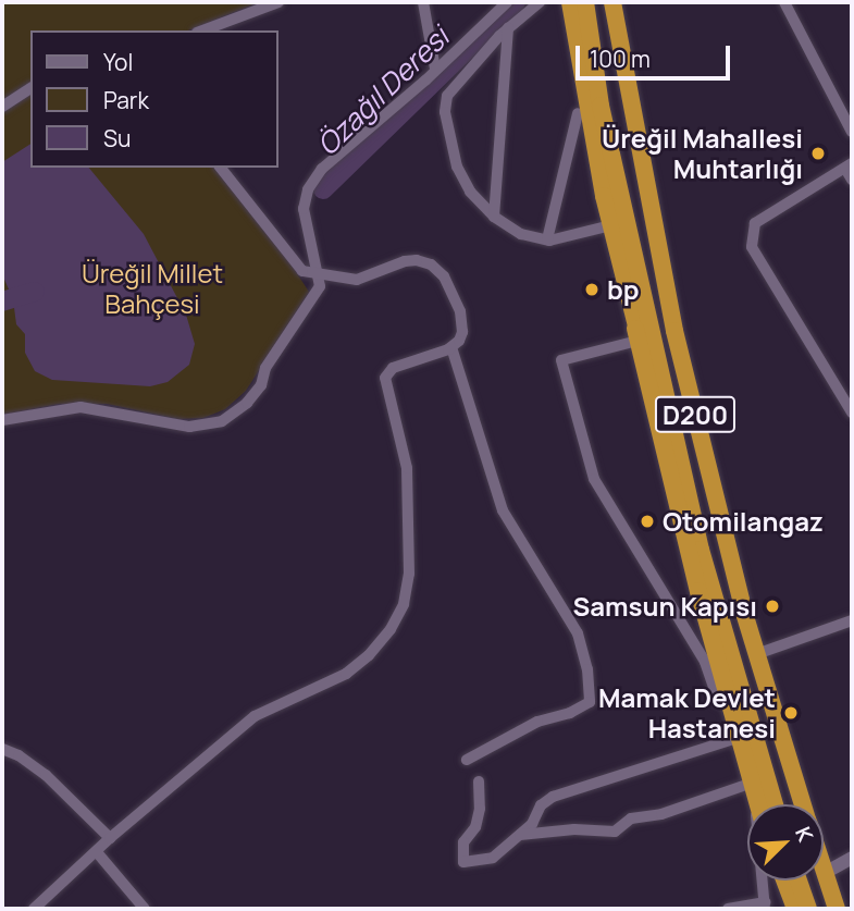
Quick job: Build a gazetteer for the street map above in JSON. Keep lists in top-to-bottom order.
{
  "streets": {
    "highway": ["D200"]
  },
  "water": ["Özağıl Deresi"],
  "parks": ["Üreğil Millet Bahçesi"],
  "places": [
    "Üreğil Mahallesi Muhtarlığı",
    "bp",
    "Otomilangaz",
    "Samsun Kapısı",
    "Mamak Devlet Hastanesi"
  ],
  "legend": ["Yol", "Park", "Su"],
  "scale_bar": "100 m",
  "north": "top right"
}
